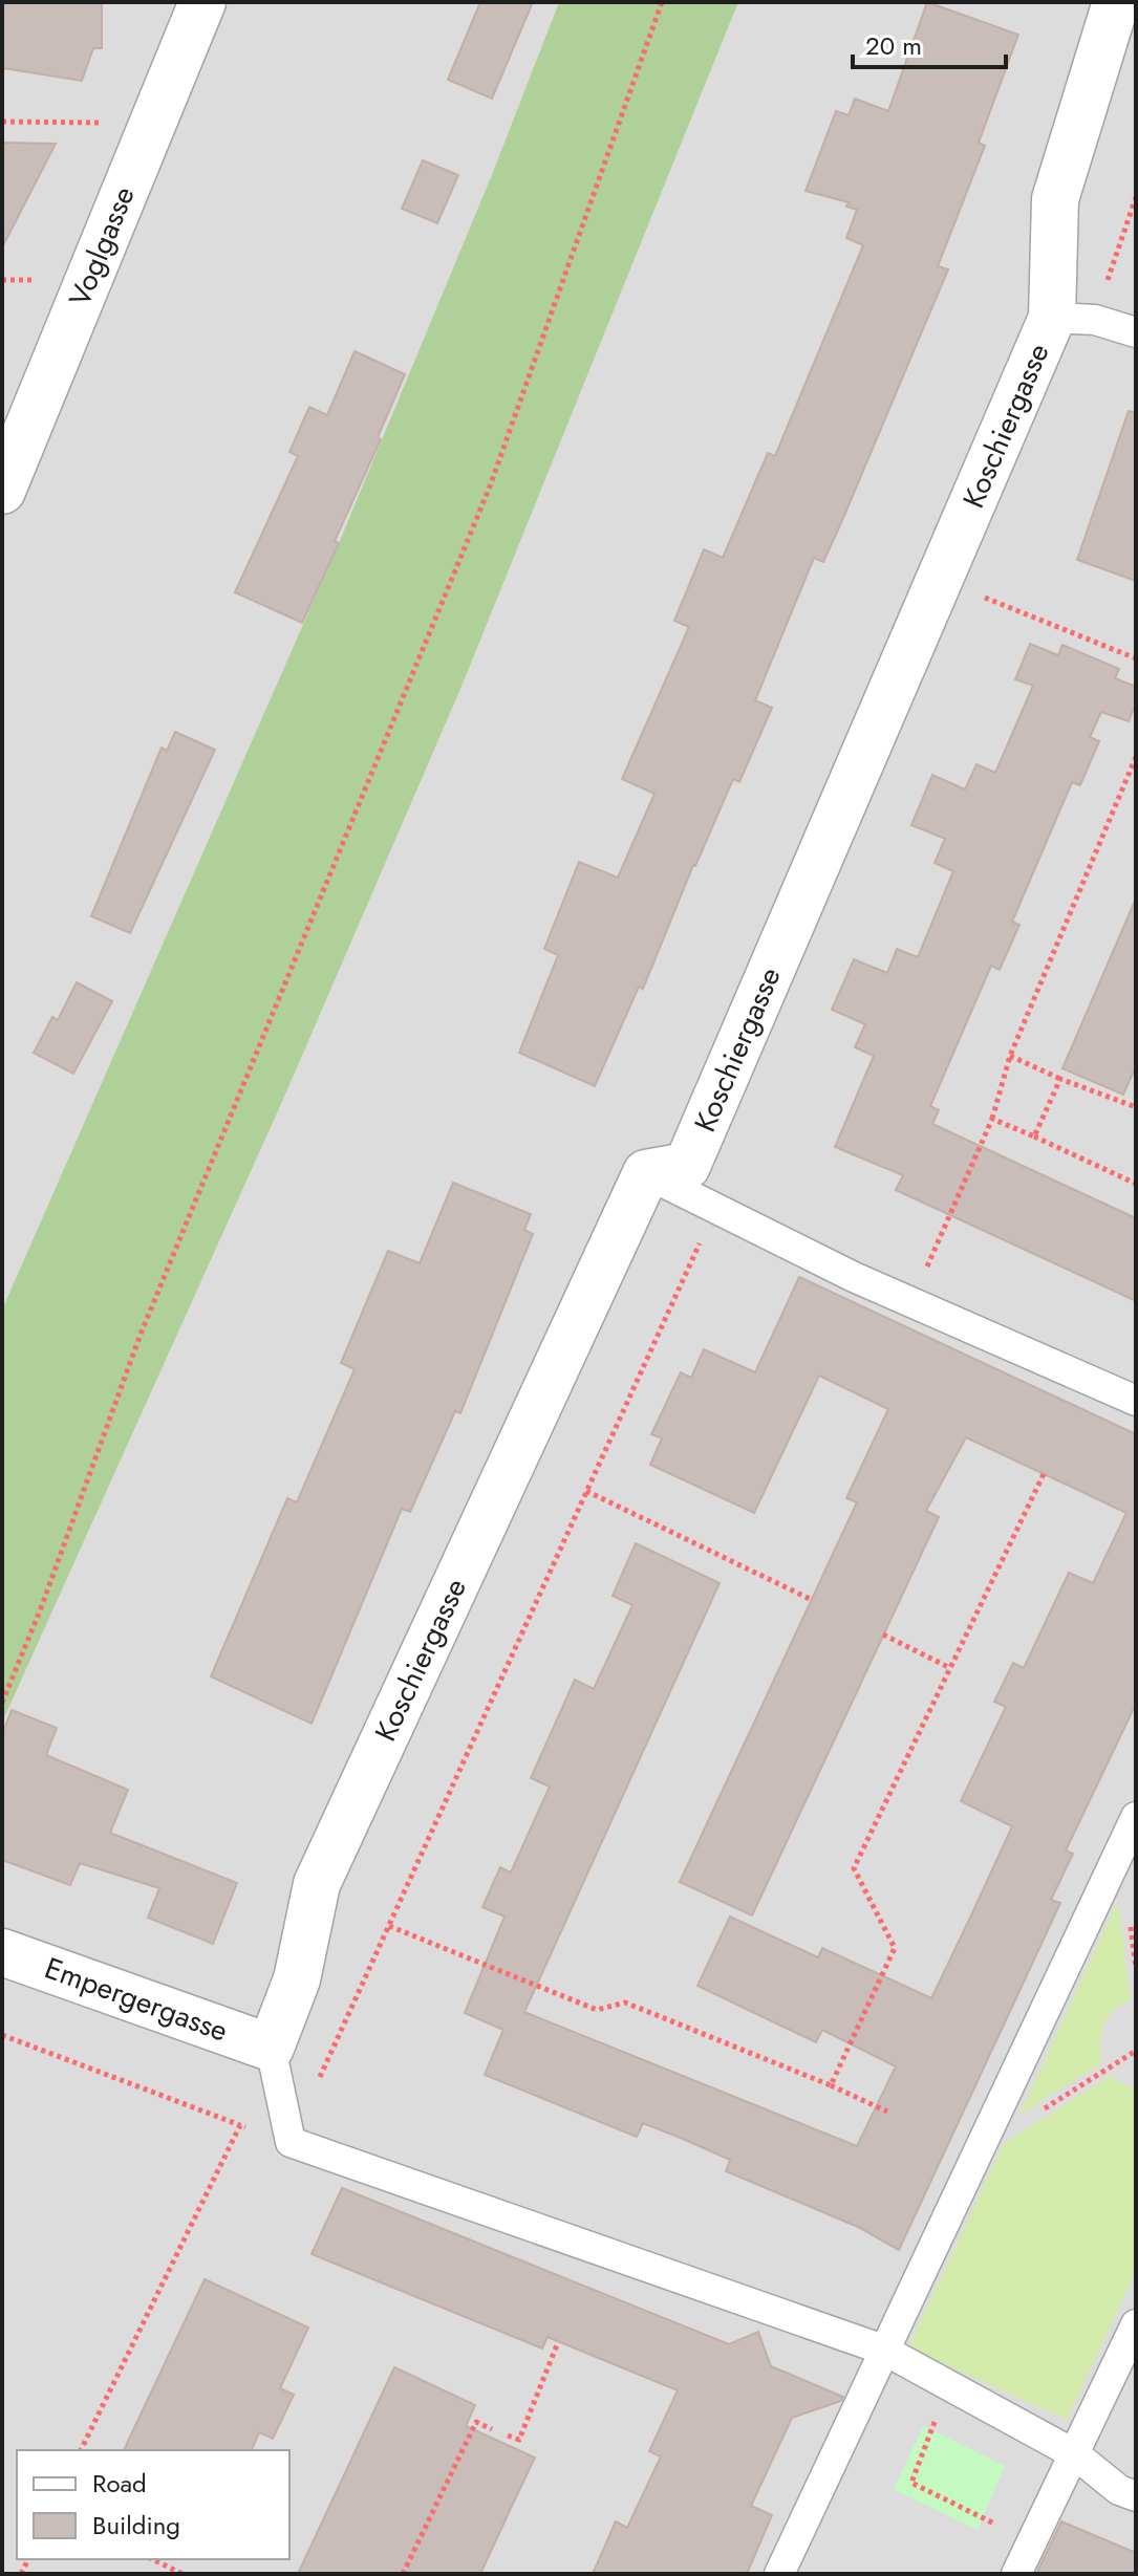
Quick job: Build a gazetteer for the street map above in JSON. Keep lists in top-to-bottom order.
{
  "streets": {
    "street": ["Voglgasse", "Koschiergasse", "Empergergasse"]
  },
  "crossings": [
    ["Koschiergasse", "Empergergasse"]
  ],
  "legend": ["Road", "Building"],
  "scale_bar": "20 m"
}
